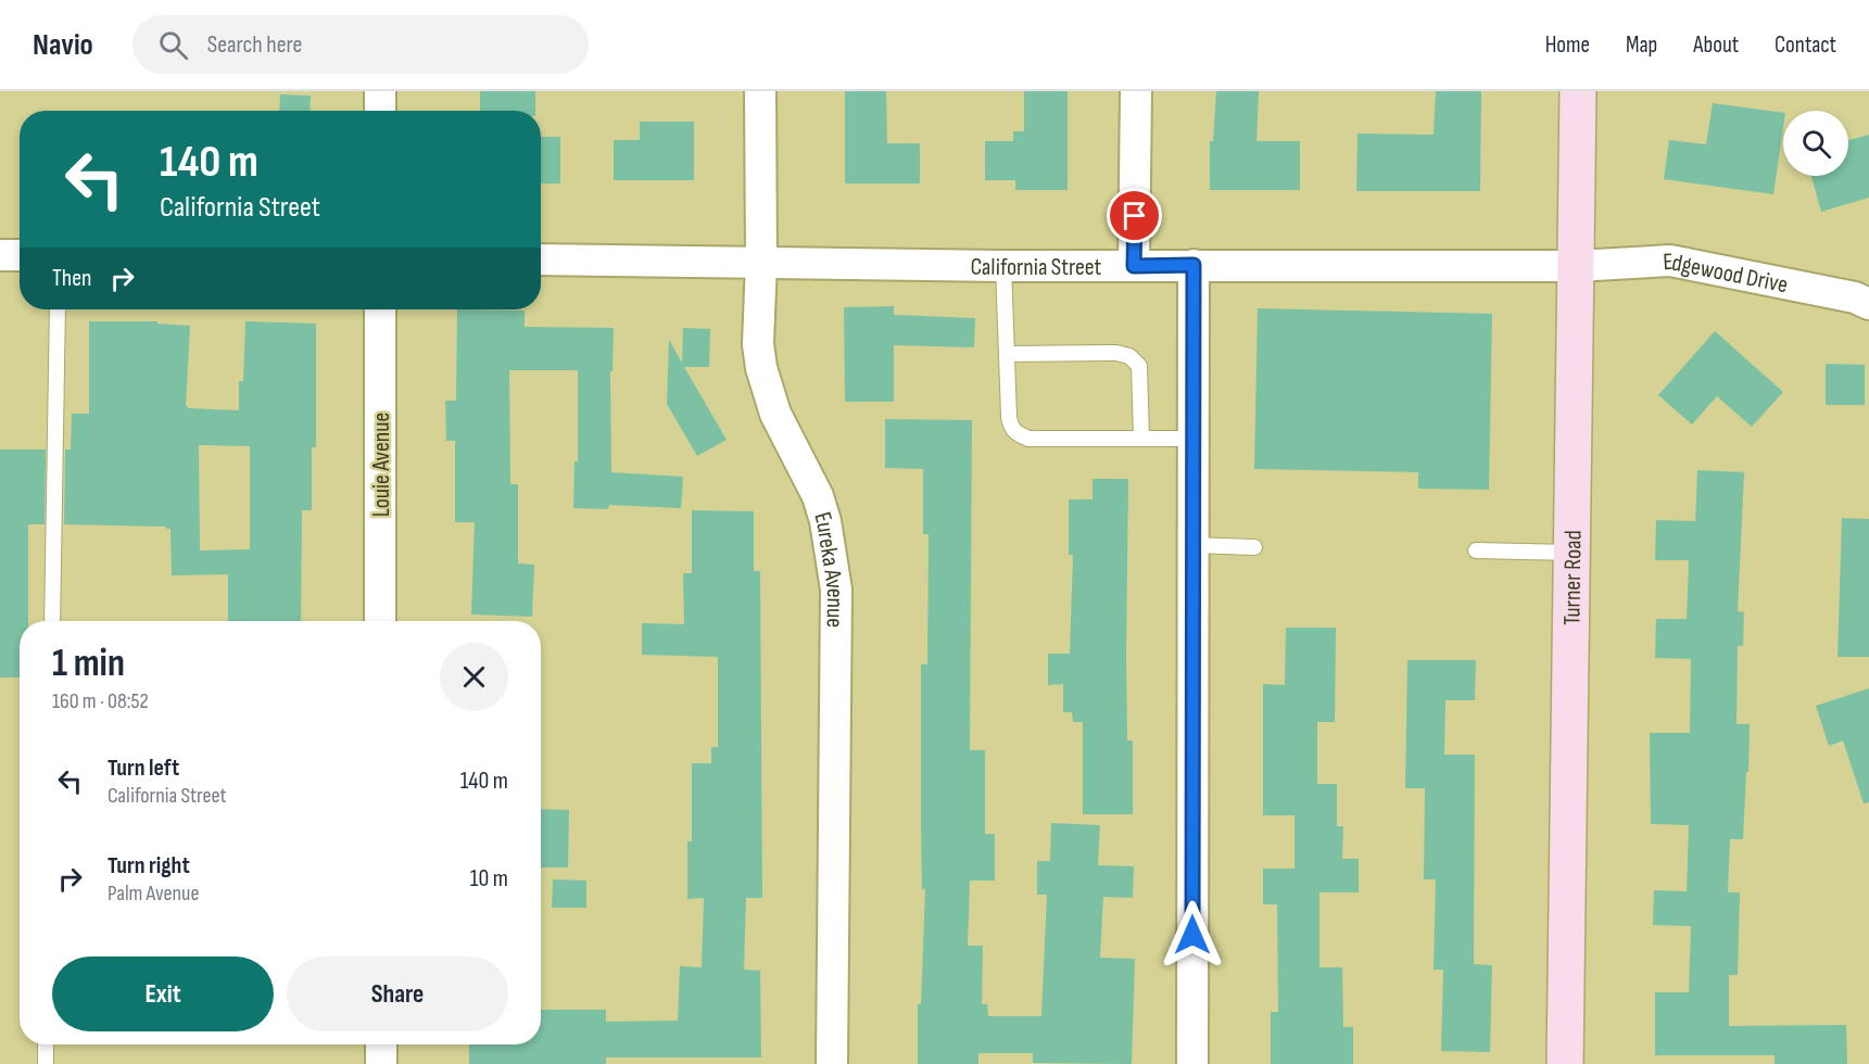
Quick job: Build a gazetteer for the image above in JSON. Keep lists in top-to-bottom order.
{
  "streets": {
    "main road": ["Turner Road"],
    "street": [
      "California Street",
      "Edgewood Drive",
      "Louie Avenue",
      "Eureka Avenue"
    ]
  },
  "crossings": [
    ["California Street", "Edgewood Drive"],
    ["California Street", "Eureka Avenue"],
    ["California Street", "Turner Road"],
    ["Edgewood Drive", "Turner Road"]
  ],
  "page": {
    "header": "Navio",
    "search": "Search here",
    "nav": [
      "Home",
      "Map",
      "About",
      "Contact"
    ],
    "turn": ["140 m", "California Street"],
    "then": "Then",
    "heading": ["1 min", "160 m · 08:52"],
    "list": [
      {
        "name": "Turn left",
        "note": "California Street",
        "value": "140 m"
      },
      {
        "name": "Turn right",
        "note": "Palm Avenue",
        "value": "10 m"
      }
    ],
    "buttons": ["Exit", "Share"]
  }
}
